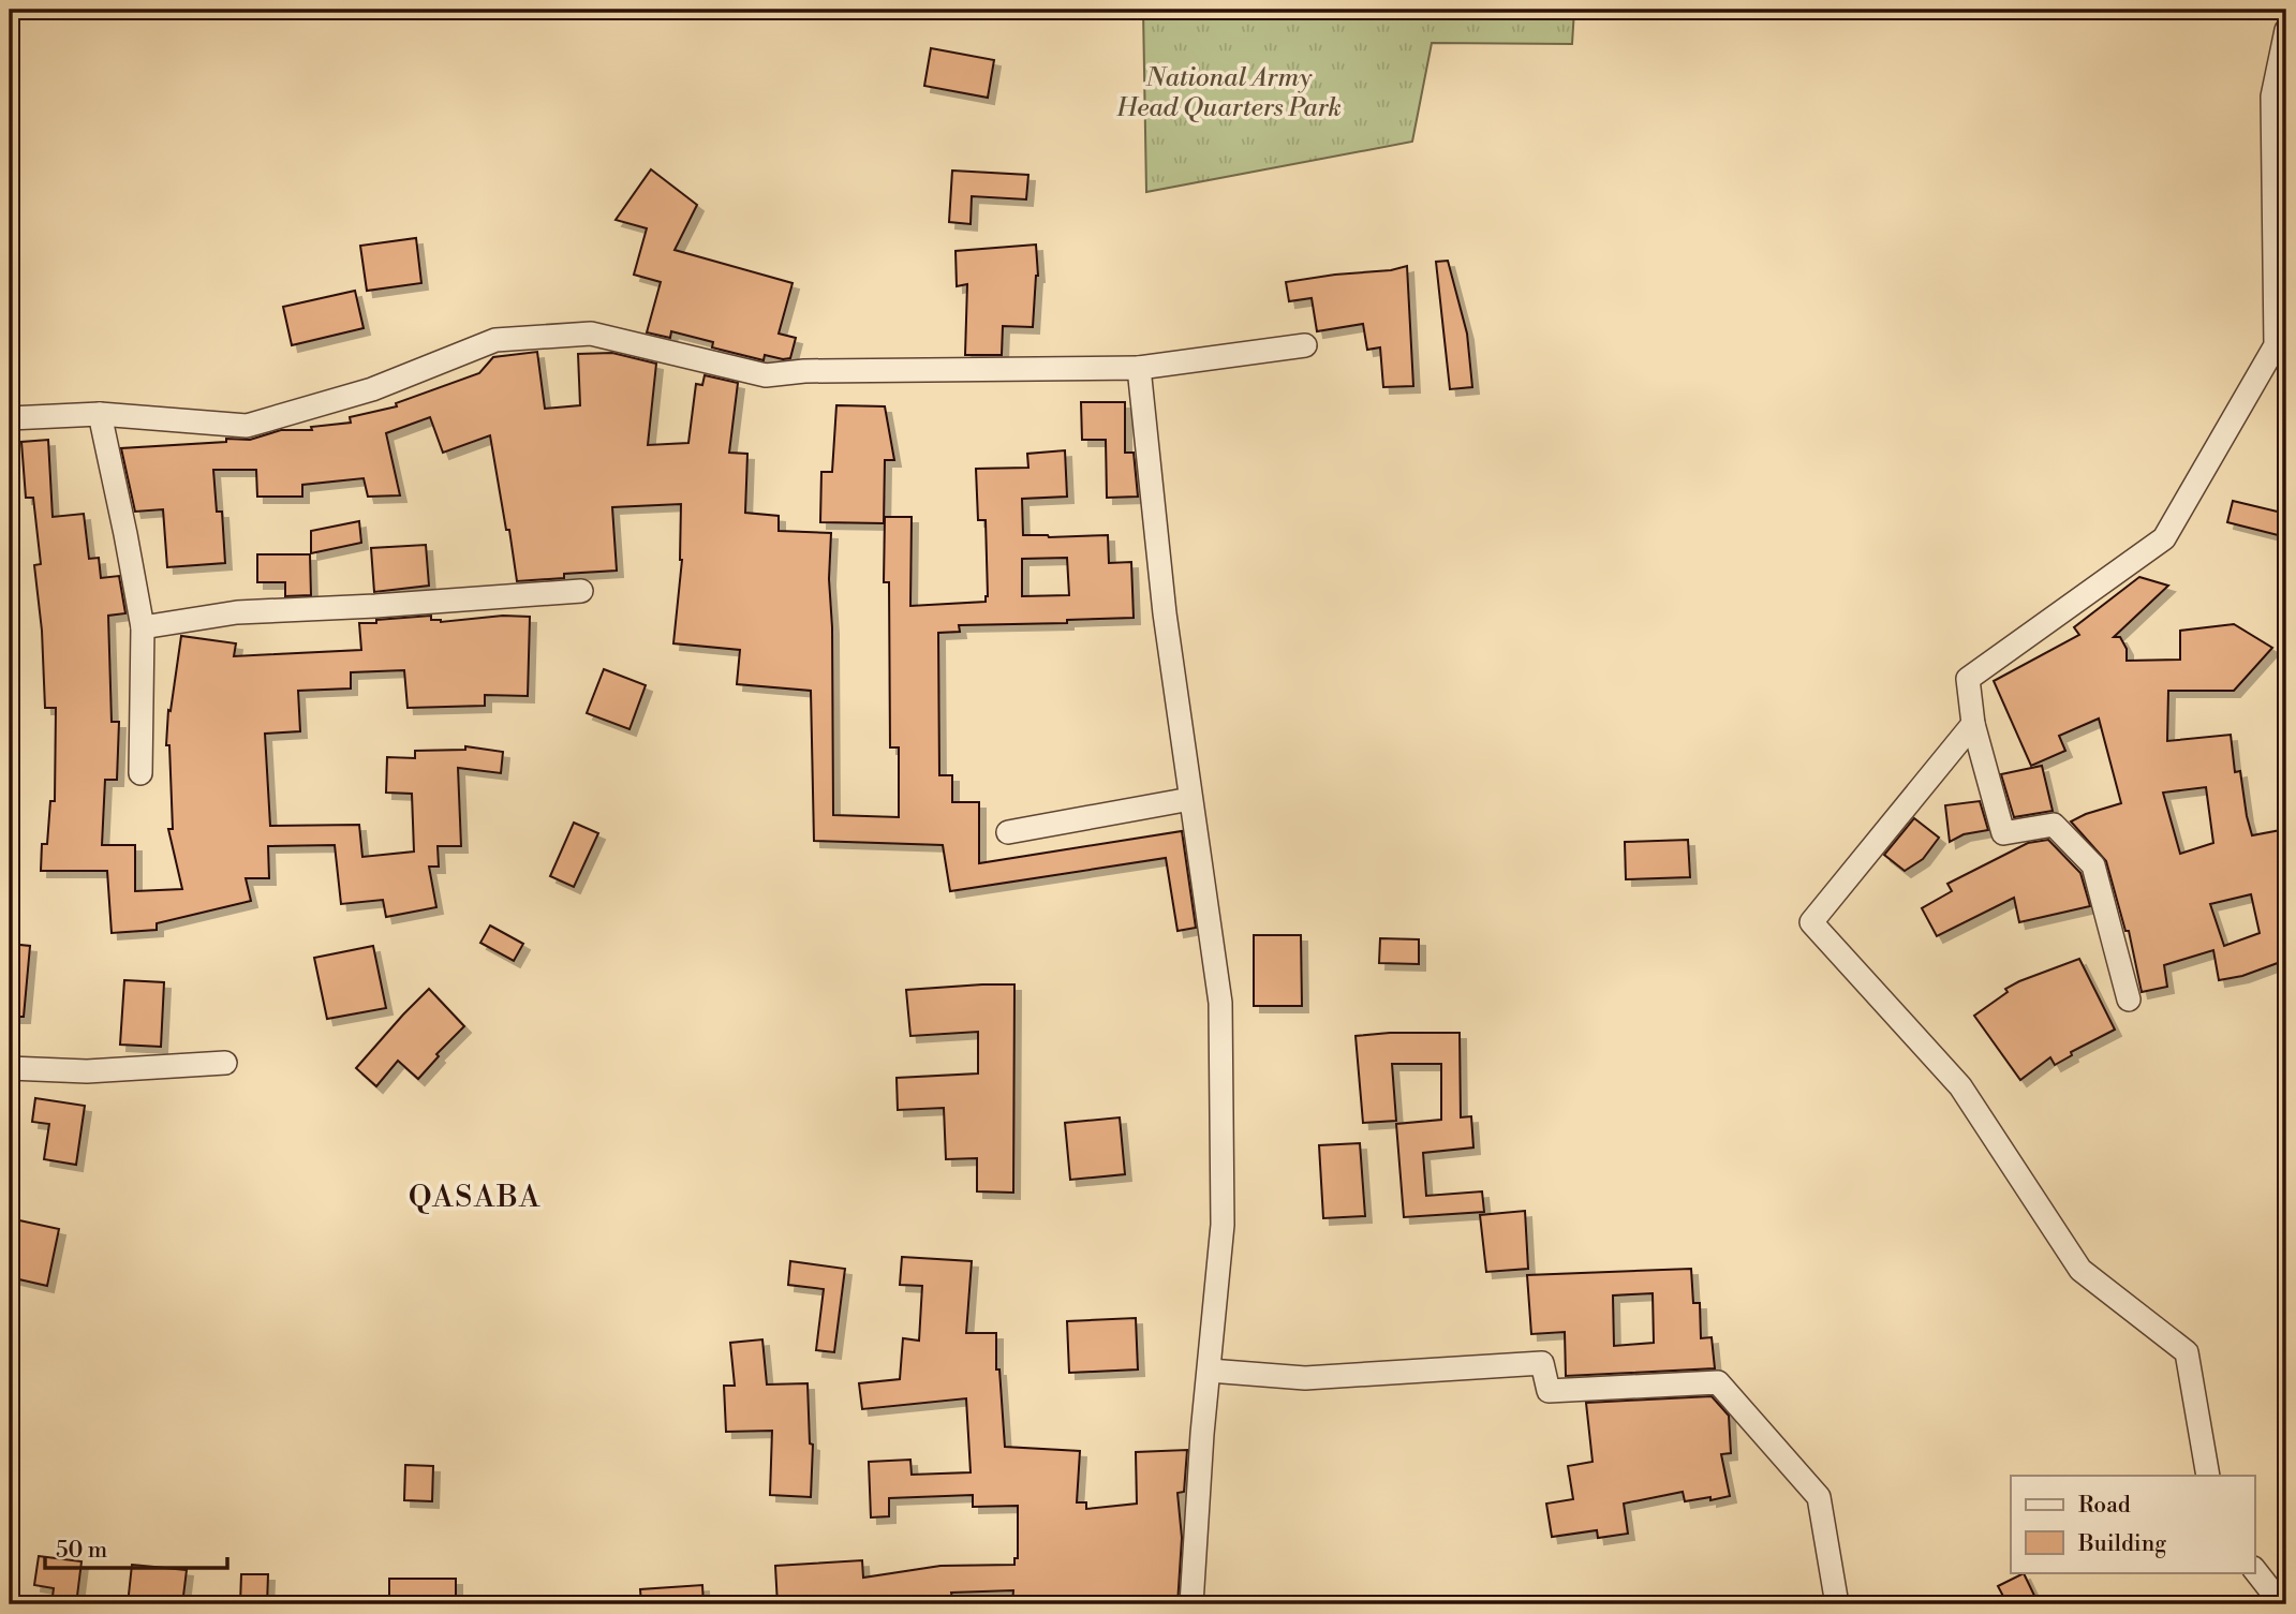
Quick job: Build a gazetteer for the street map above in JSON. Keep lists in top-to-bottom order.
{
  "districts": ["QASABA"],
  "parks": ["National Army Head Quarters Park"],
  "legend": ["Road", "Building"],
  "scale_bar": "50 m"
}
